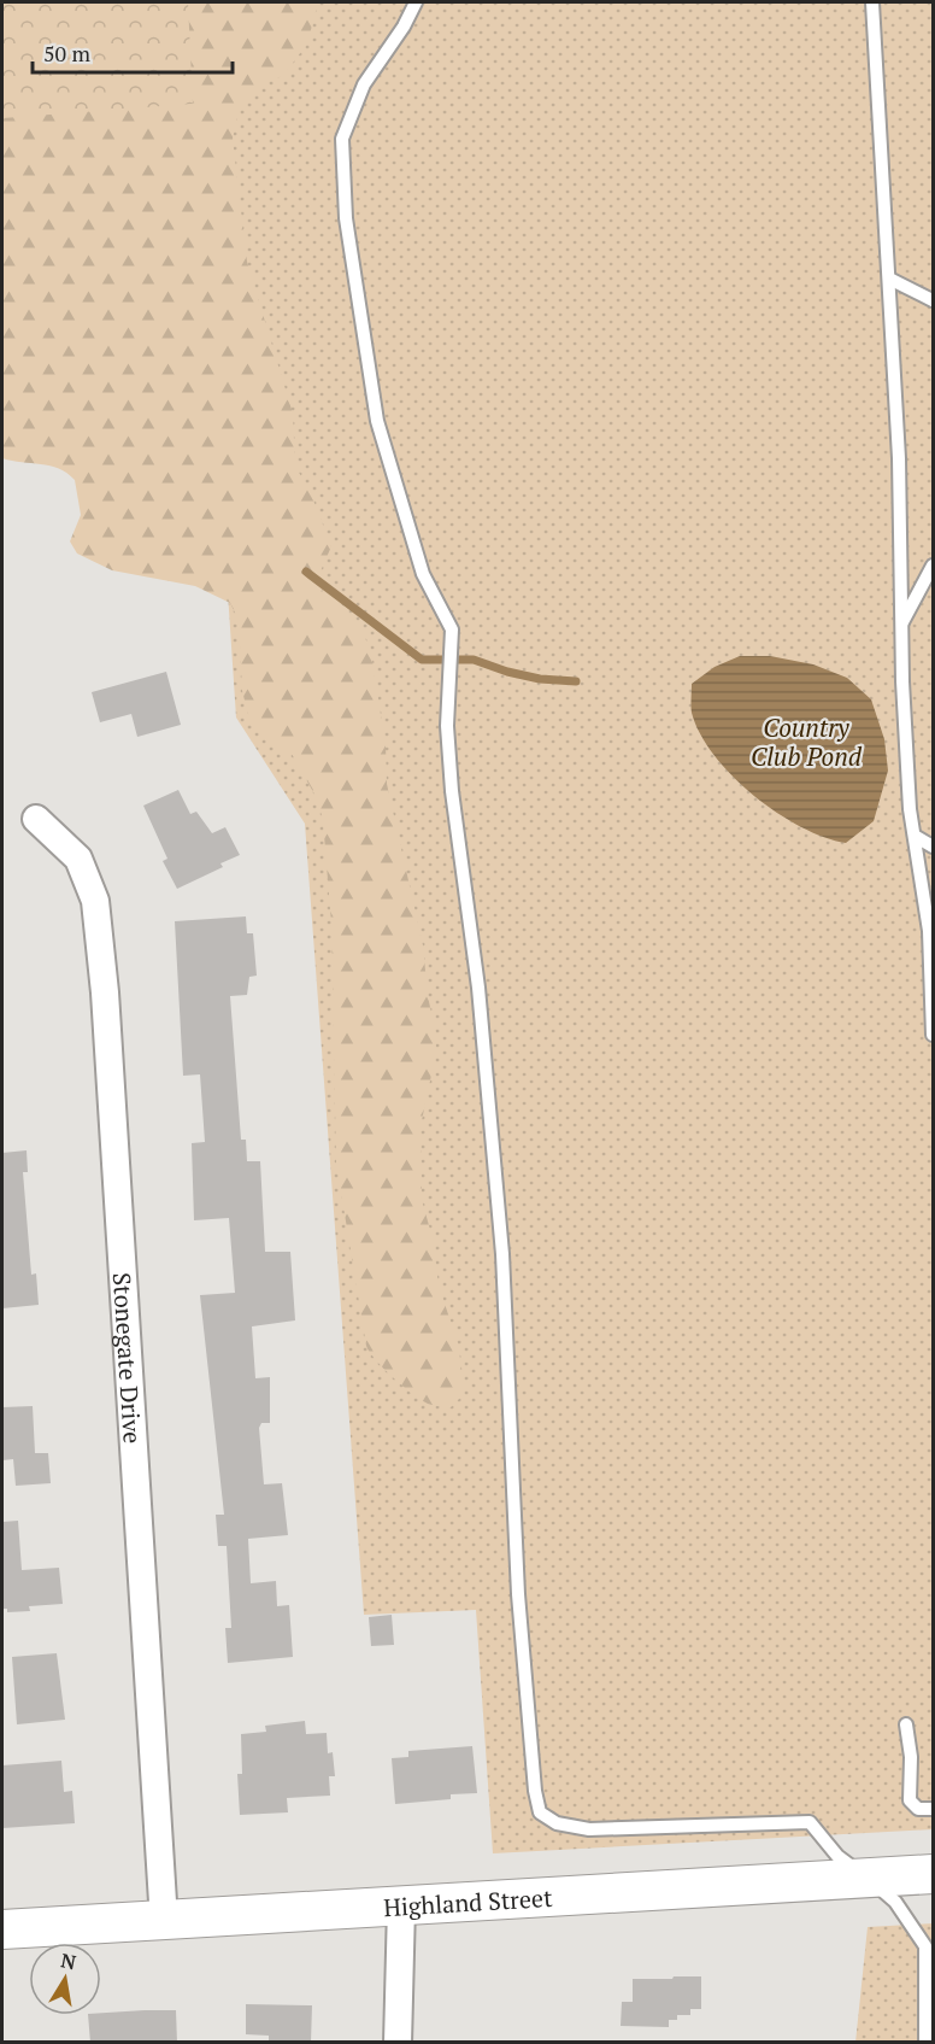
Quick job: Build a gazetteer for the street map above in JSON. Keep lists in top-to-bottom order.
{
  "streets": {
    "street": ["Stonegate Drive", "Highland Street"]
  },
  "crossings": [
    ["Stonegate Drive", "Highland Street"]
  ],
  "water": ["Country Club Pond"],
  "scale_bar": "50 m",
  "north": "top"
}
